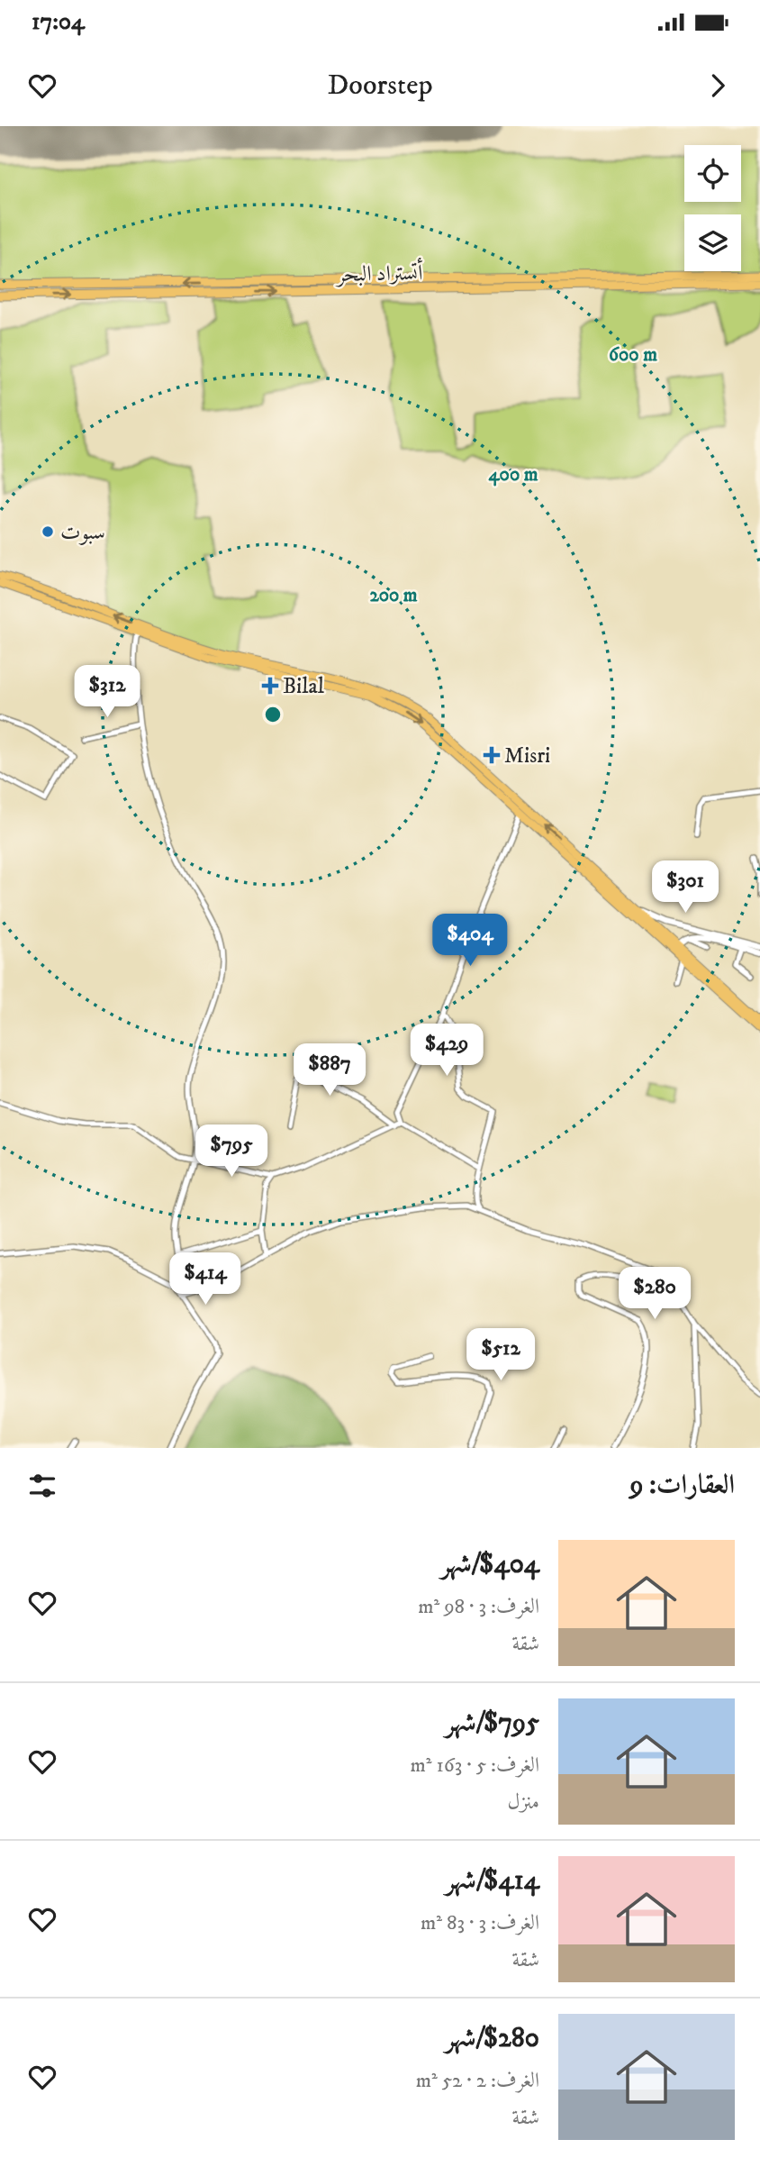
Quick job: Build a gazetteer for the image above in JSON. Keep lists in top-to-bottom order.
{
  "streets": {
    "highway": ["أتستراد البحر"]
  },
  "places": {
    "other": ["سبوت"],
    "health": ["Bilal", "Misri"]
  },
  "page": {
    "status": "17:04",
    "header": "Doorstep",
    "price": [
      "$312",
      "$301",
      "$404",
      "$429",
      "$887",
      "$795",
      "$414",
      "$280",
      "$512"
    ],
    "heading": "العقارات: 9",
    "list": [
      {
        "name": "$404/شهر",
        "note": "الغرف: 3 · 98 m² · شقة"
      },
      {
        "name": "$795/شهر",
        "note": "الغرف: 5 · 163 m² · منزل"
      },
      {
        "name": "$414/شهر",
        "note": "الغرف: 3 · 83 m² · شقة"
      },
      {
        "name": "$280/شهر",
        "note": "الغرف: 2 · 52 m² · شقة"
      }
    ]
  },
  "rings": ["600 m", "400 m", "200 m"]
}
